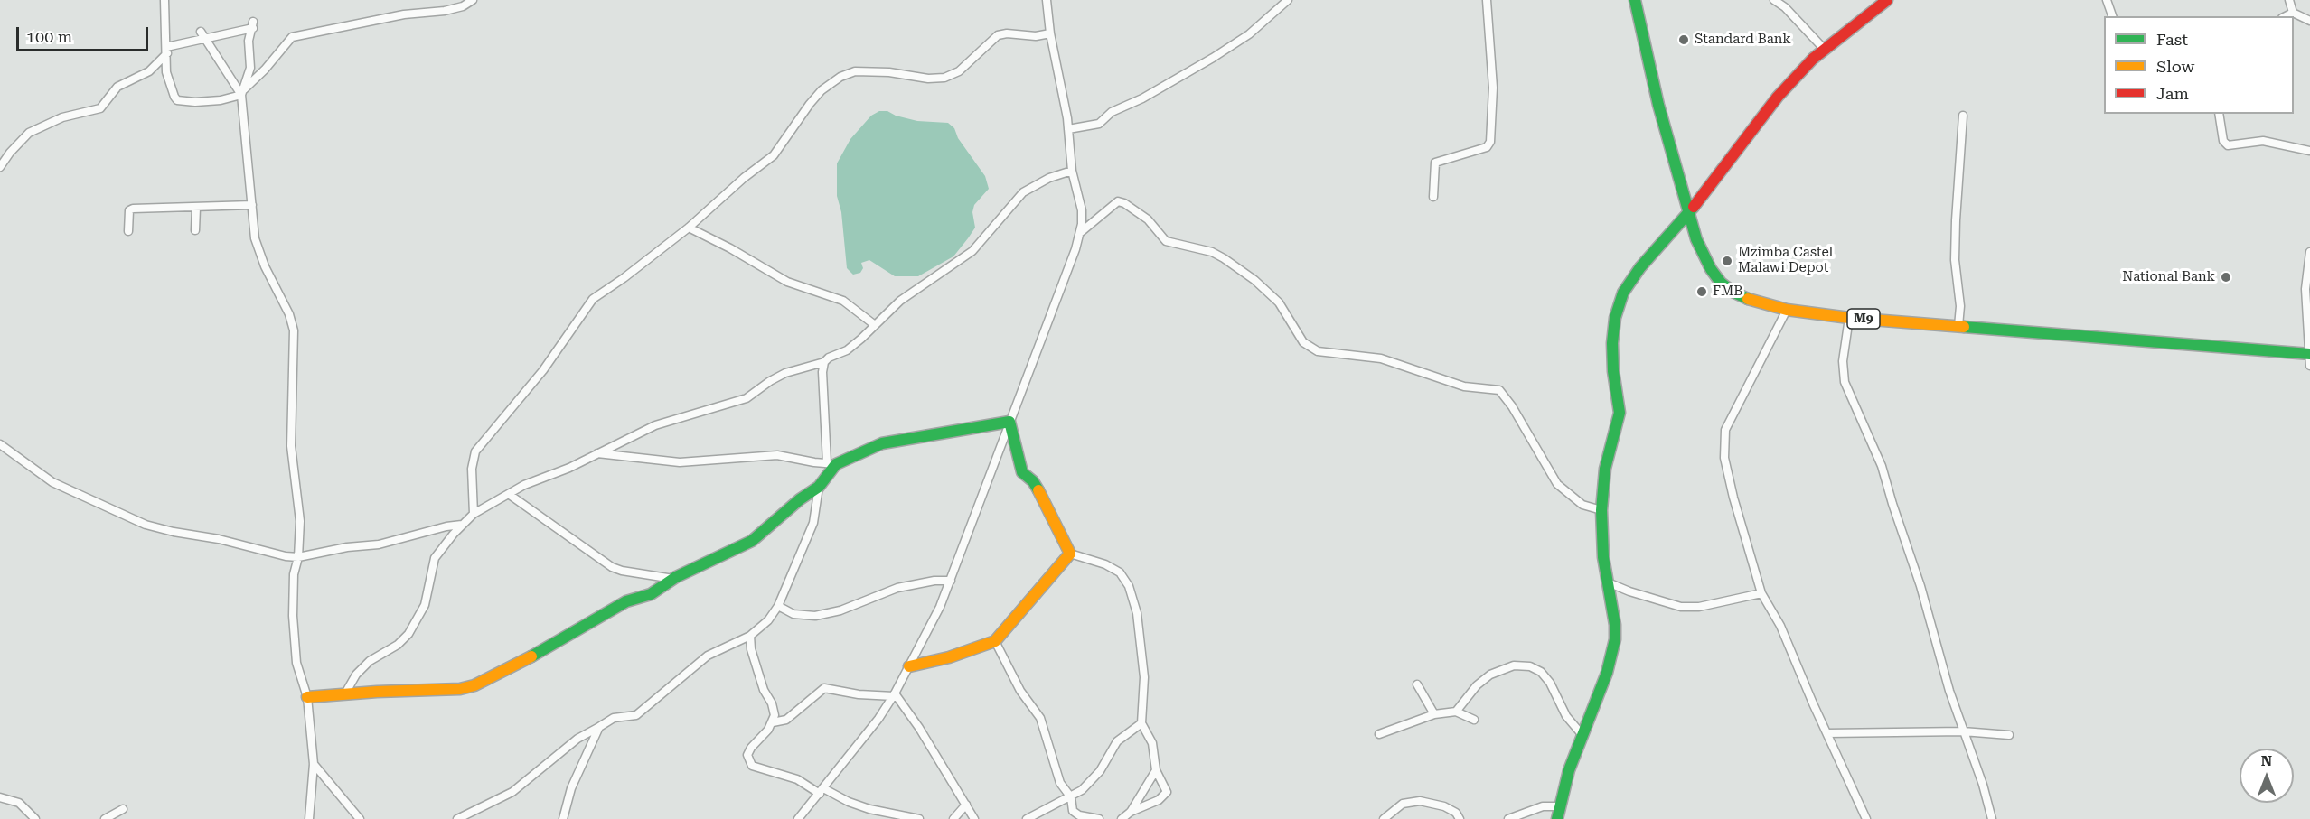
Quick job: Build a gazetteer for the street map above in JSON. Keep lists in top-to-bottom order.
{
  "streets": {
    "street": ["M9"]
  },
  "places": [
    "Standard Bank",
    "Mzimba Castel Malawi Depot",
    "National Bank",
    "FMB"
  ],
  "legend": ["Fast", "Slow", "Jam"],
  "scale_bar": "100 m",
  "north": "top"
}
